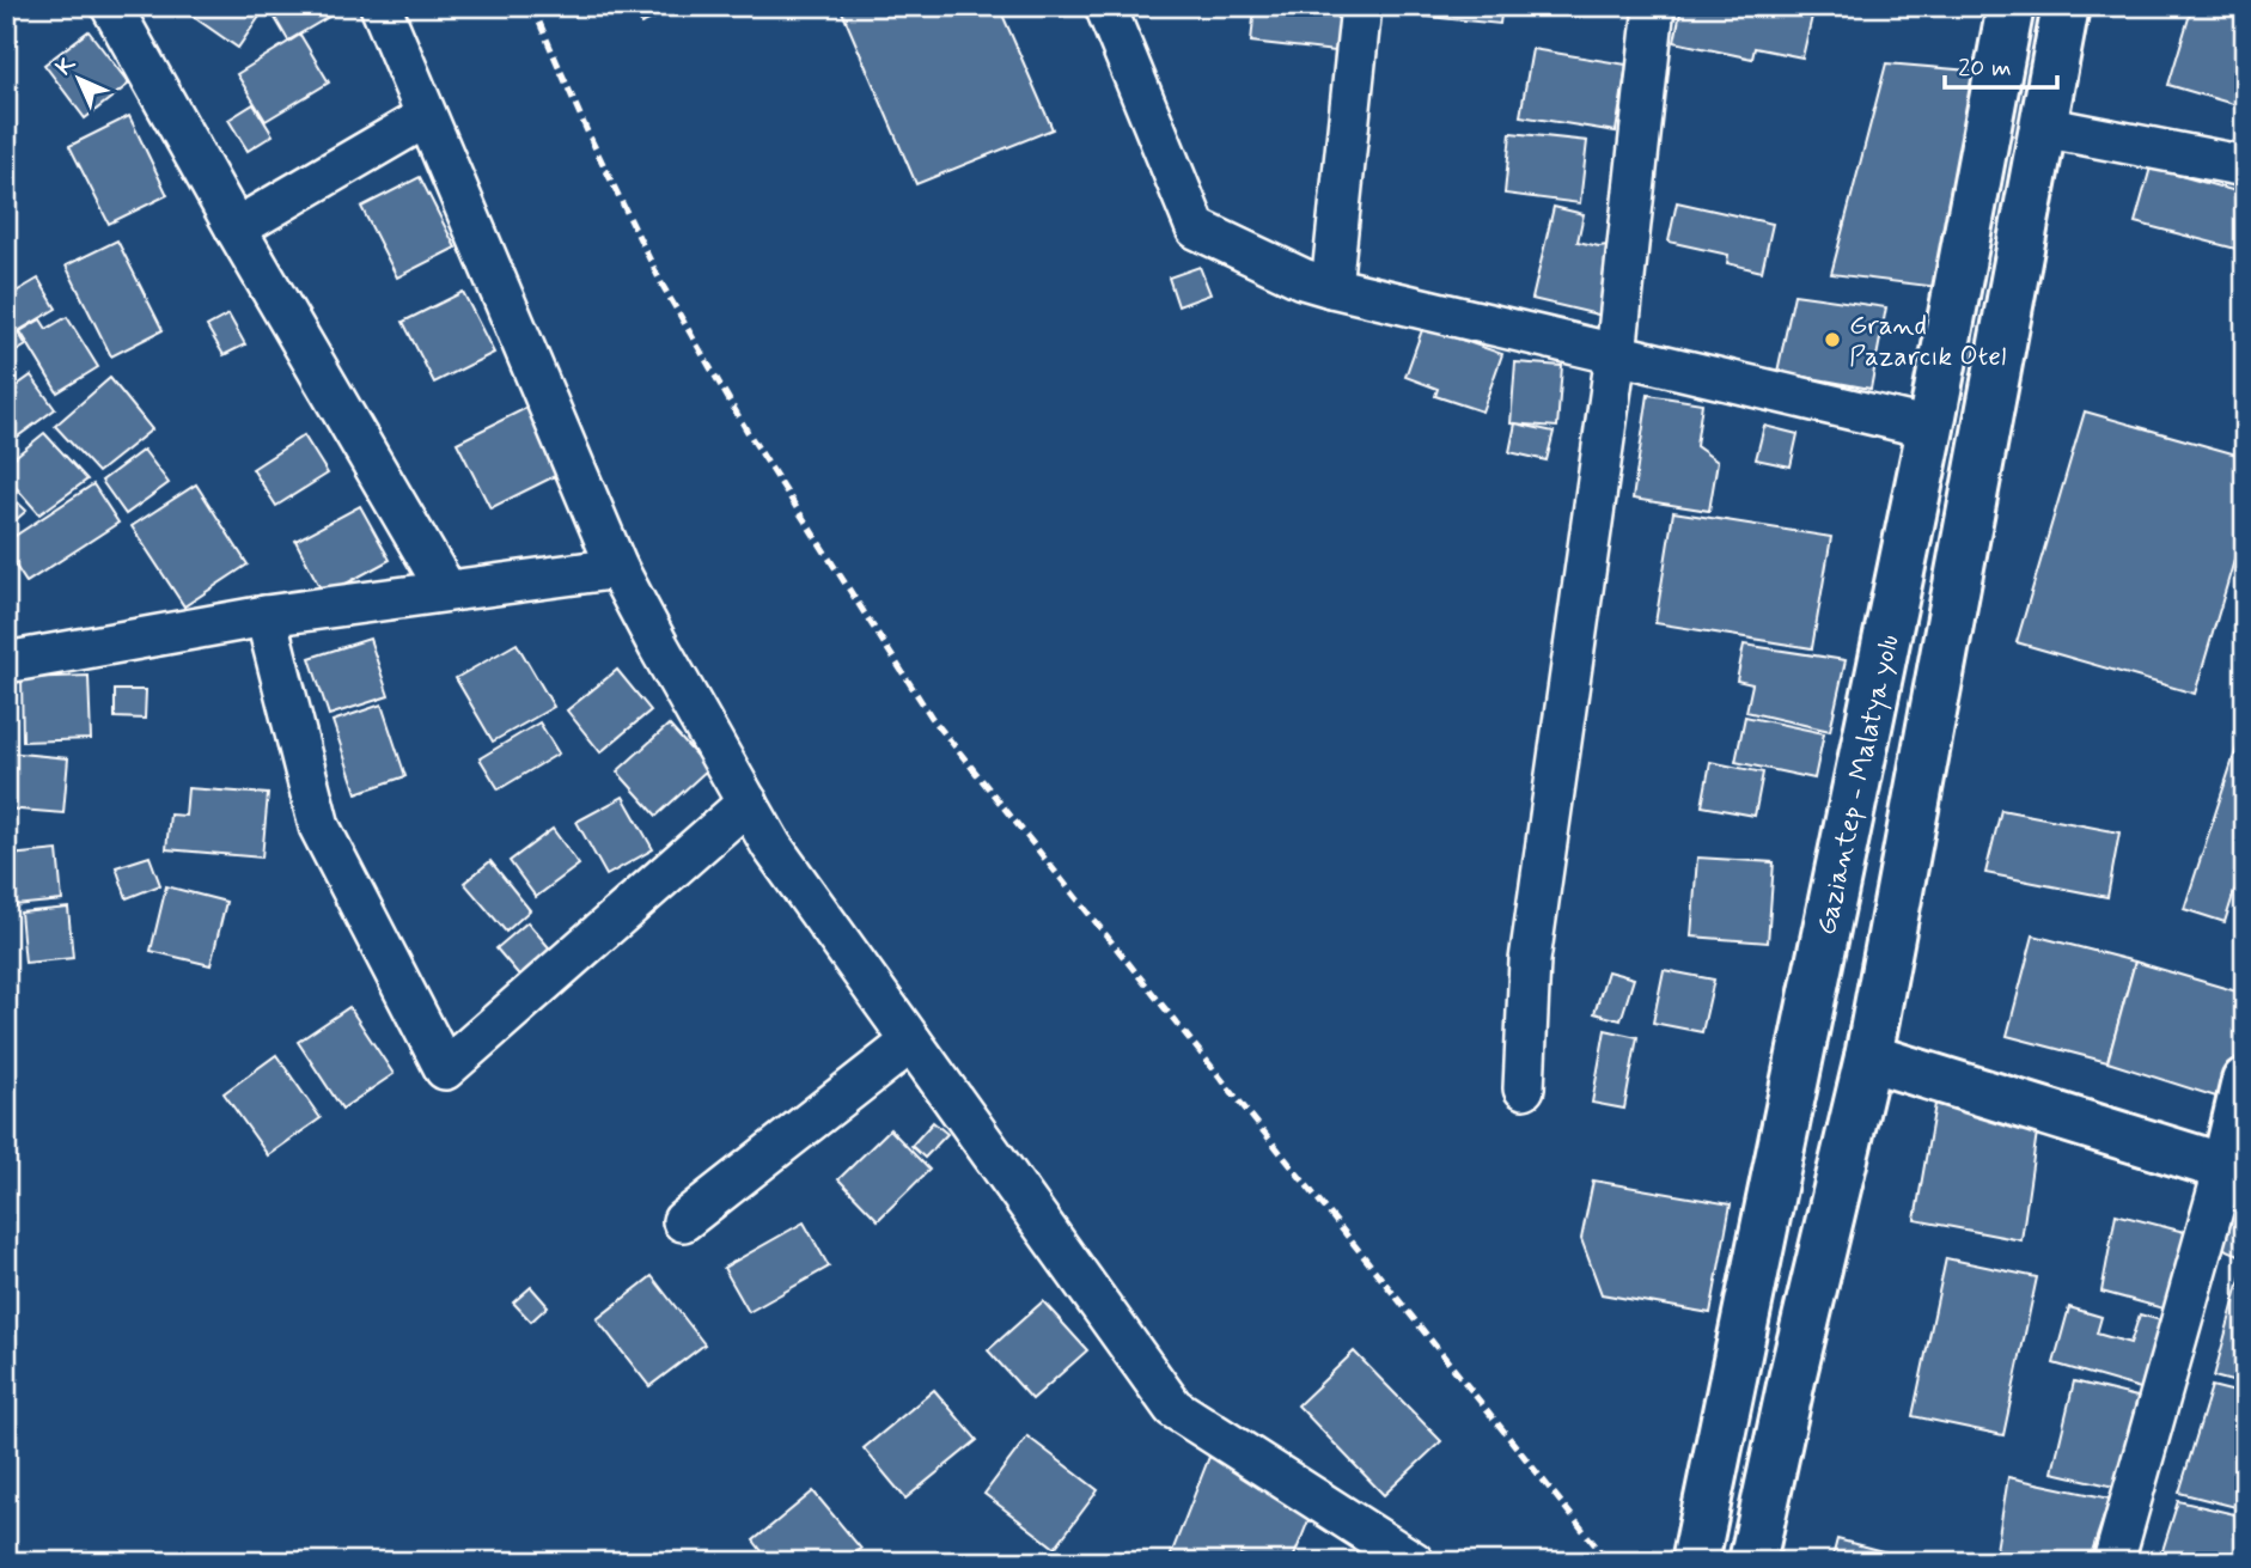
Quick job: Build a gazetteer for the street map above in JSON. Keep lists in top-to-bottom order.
{
  "streets": {
    "main road": ["Gaziantep - Malatya yolu"]
  },
  "places": ["Grand Pazarcık Otel"],
  "scale_bar": "20 m",
  "north": "top left"
}
